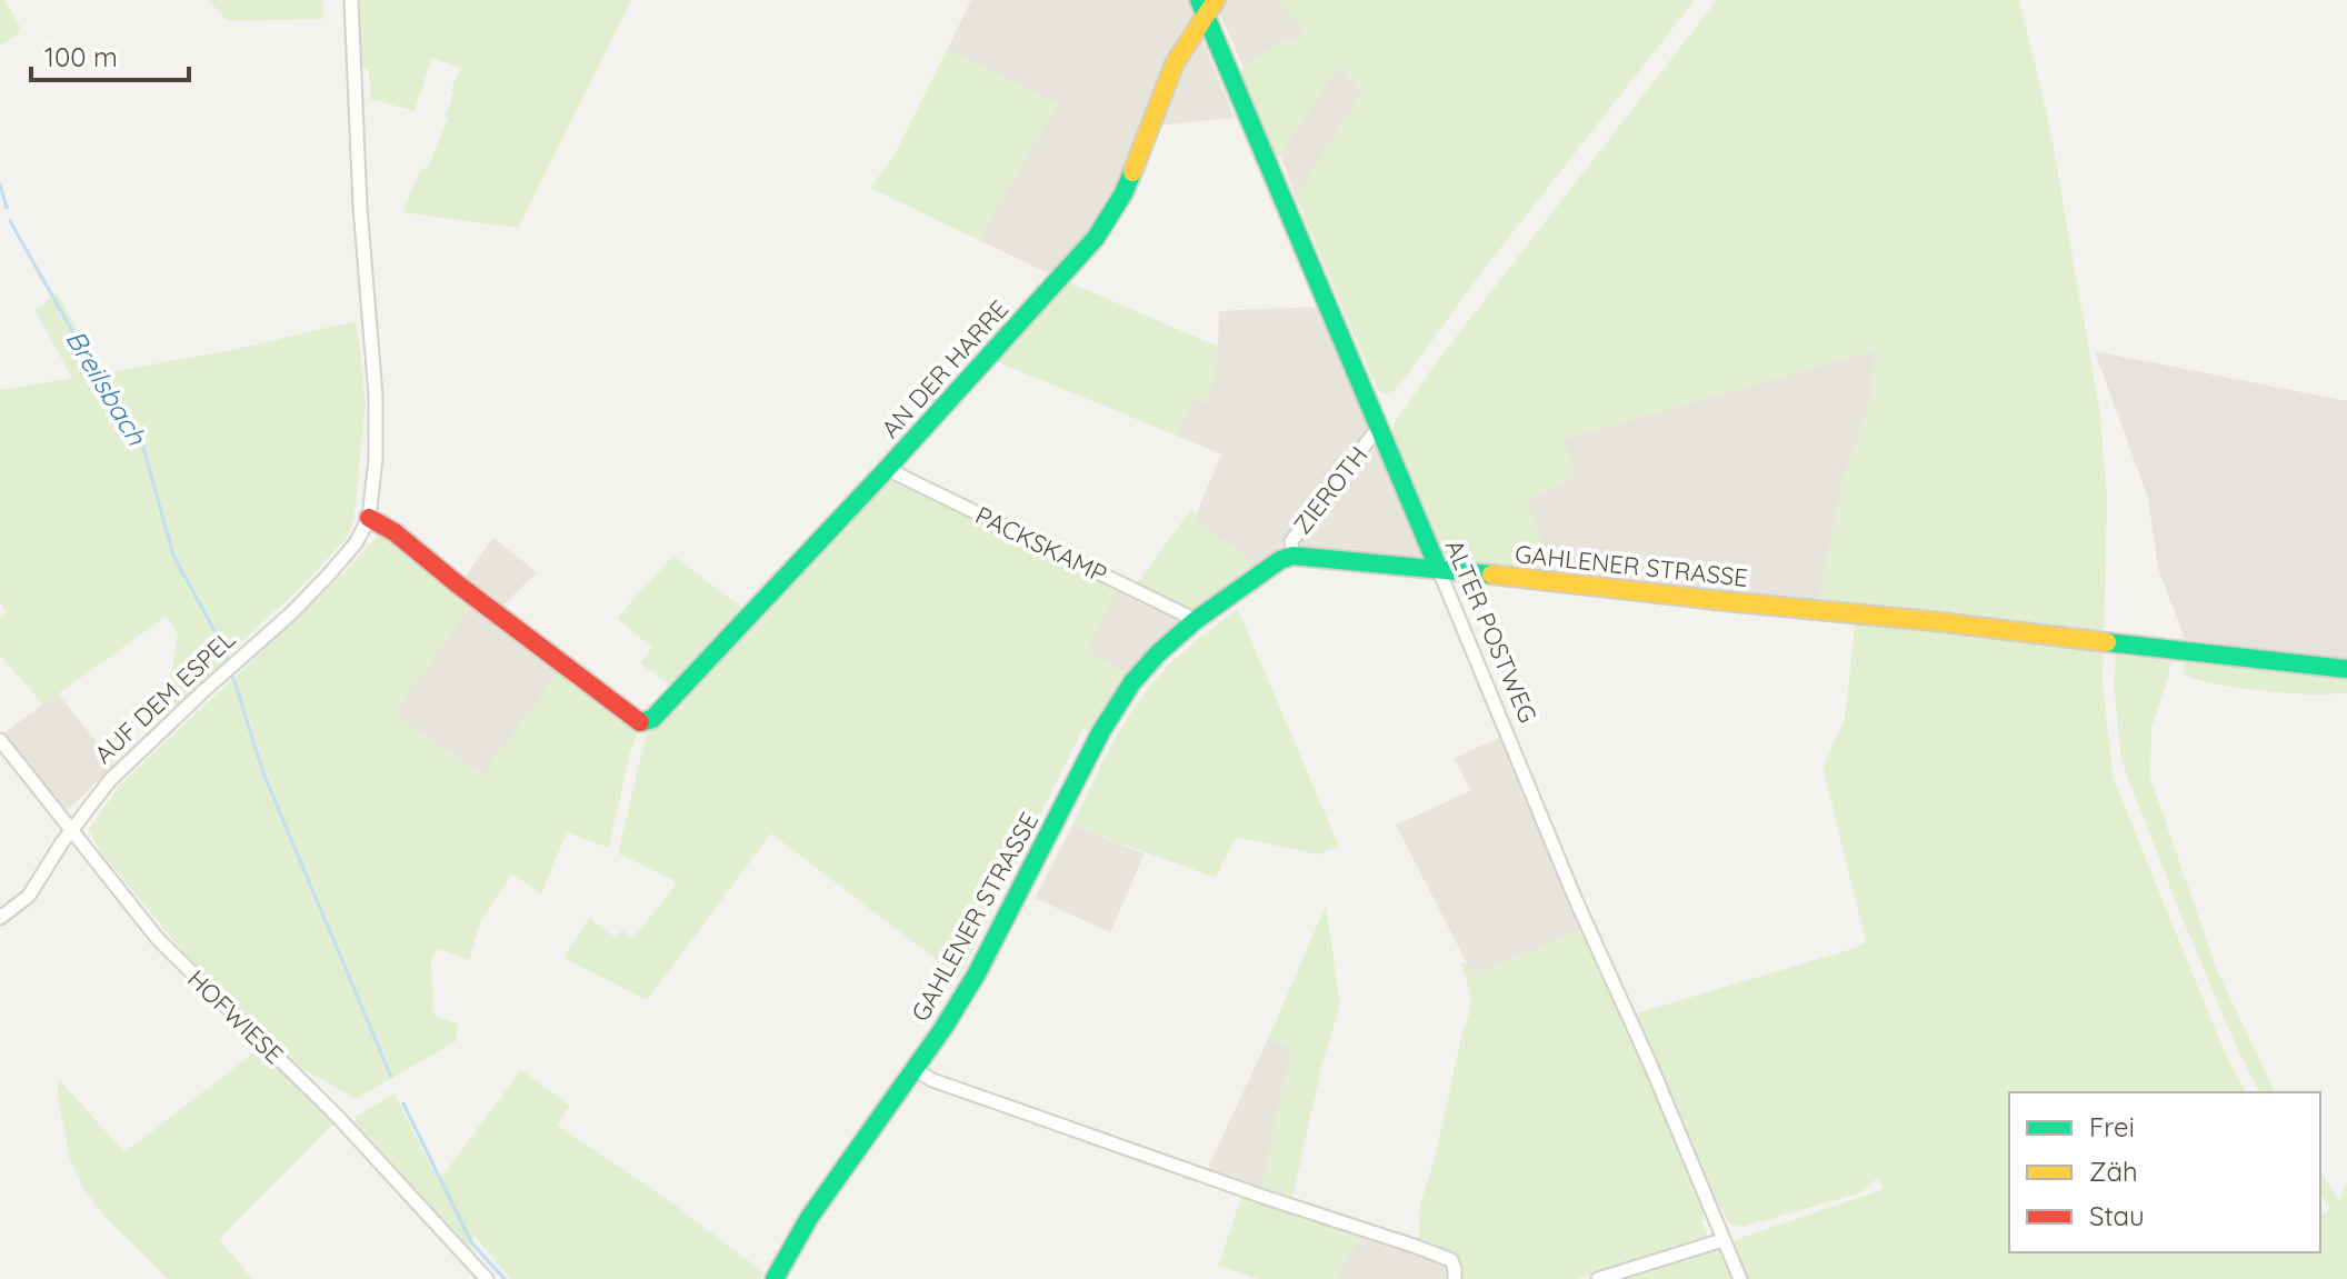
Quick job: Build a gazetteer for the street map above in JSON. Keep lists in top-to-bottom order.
{
  "streets": {
    "street": [
      "AN DER HARRE",
      "ZIEROTH",
      "PACKSKAMP",
      "GAHLENER STRASSE",
      "ALTER POSTWEG",
      "AUF DEM ESPEL",
      "HOFWIESE"
    ]
  },
  "crossings": [
    ["AN DER HARRE", "PACKSKAMP"],
    ["AN DER HARRE", "ALTER POSTWEG"],
    ["AN DER HARRE", "AUF DEM ESPEL"],
    ["ZIEROTH", "GAHLENER STRASSE"],
    ["ZIEROTH", "ALTER POSTWEG"],
    ["PACKSKAMP", "GAHLENER STRASSE"],
    ["GAHLENER STRASSE", "ALTER POSTWEG"],
    ["AUF DEM ESPEL", "HOFWIESE"]
  ],
  "water": ["Breilsbach"],
  "legend": ["Frei", "Zäh", "Stau"],
  "scale_bar": "100 m"
}
